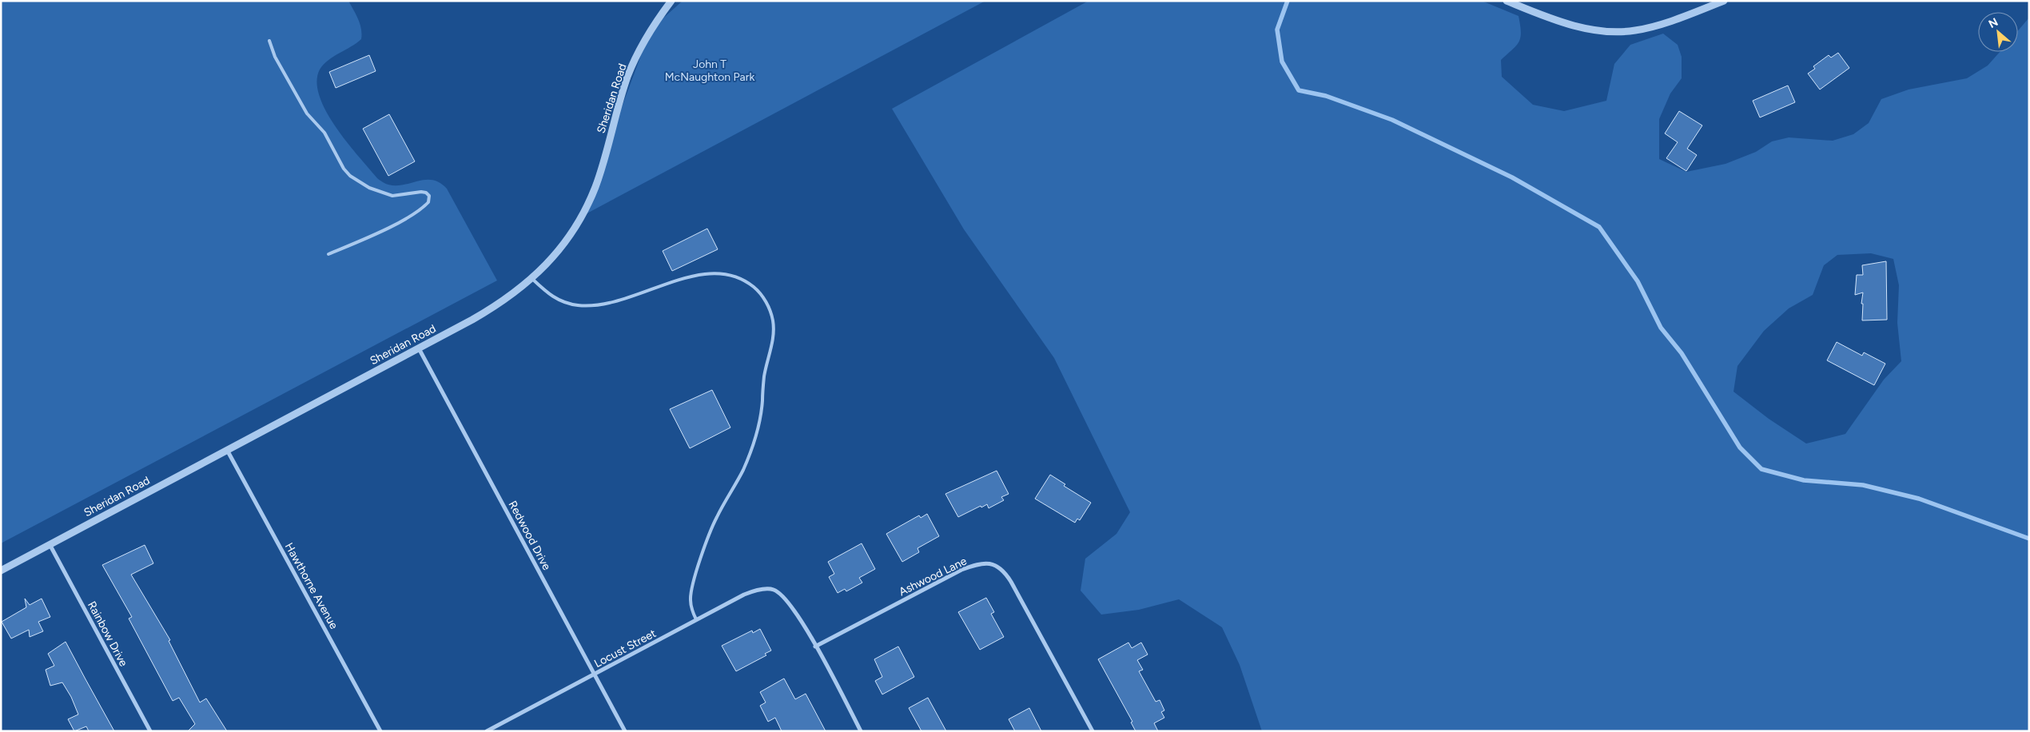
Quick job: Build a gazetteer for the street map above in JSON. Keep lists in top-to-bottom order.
{
  "streets": {
    "street": [
      "Sheridan Road",
      "Redwood Drive",
      "Ashwood Lane",
      "Hawthorne Avenue",
      "Rainbow Drive",
      "Locust Street"
    ]
  },
  "crossings": [
    ["Sheridan Road", "Redwood Drive"],
    ["Sheridan Road", "Hawthorne Avenue"],
    ["Sheridan Road", "Rainbow Drive"],
    ["Redwood Drive", "Locust Street"],
    ["Ashwood Lane", "Locust Street"]
  ],
  "parks": ["John T McNaughton Park"],
  "north": "top left"
}
